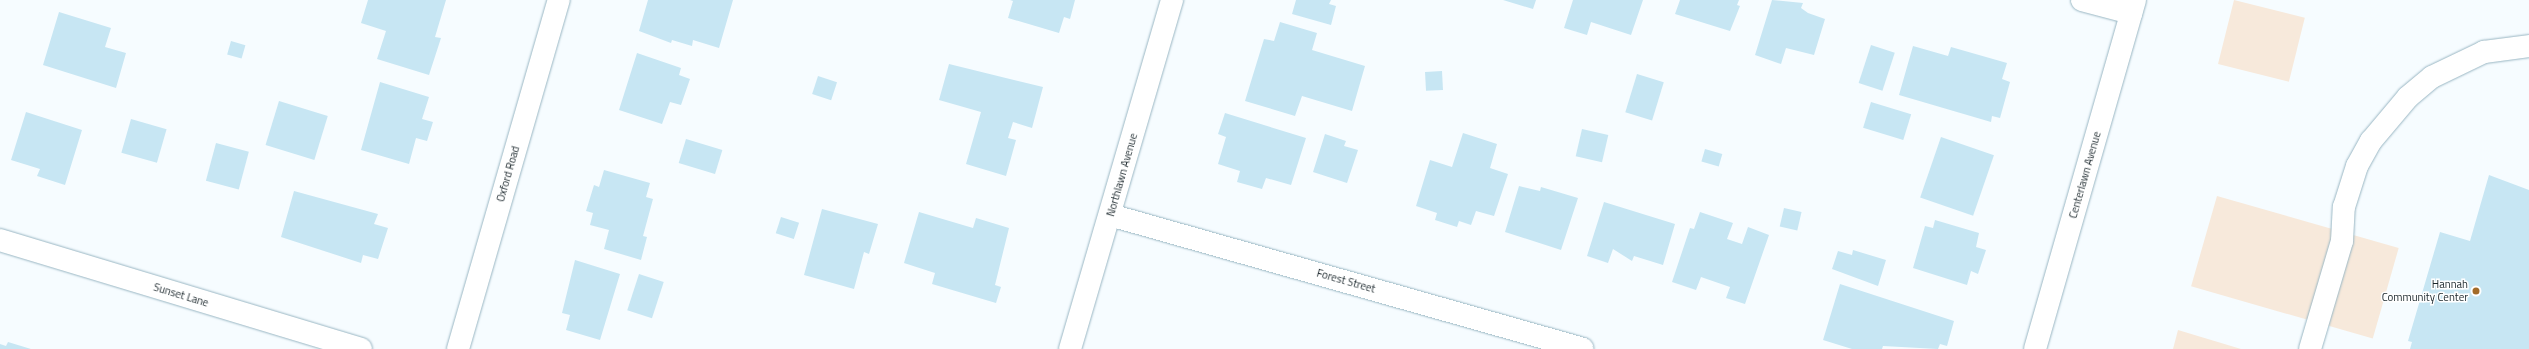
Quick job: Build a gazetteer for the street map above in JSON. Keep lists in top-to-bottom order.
{
  "streets": {
    "street": [
      "Oxford Road",
      "Northlawn Avenue",
      "Centerlawn Avenue",
      "Forest Street",
      "Sunset Lane"
    ]
  },
  "crossings": [
    ["Northlawn Avenue", "Forest Street"]
  ],
  "places": ["Hannah Community Center"]
}
